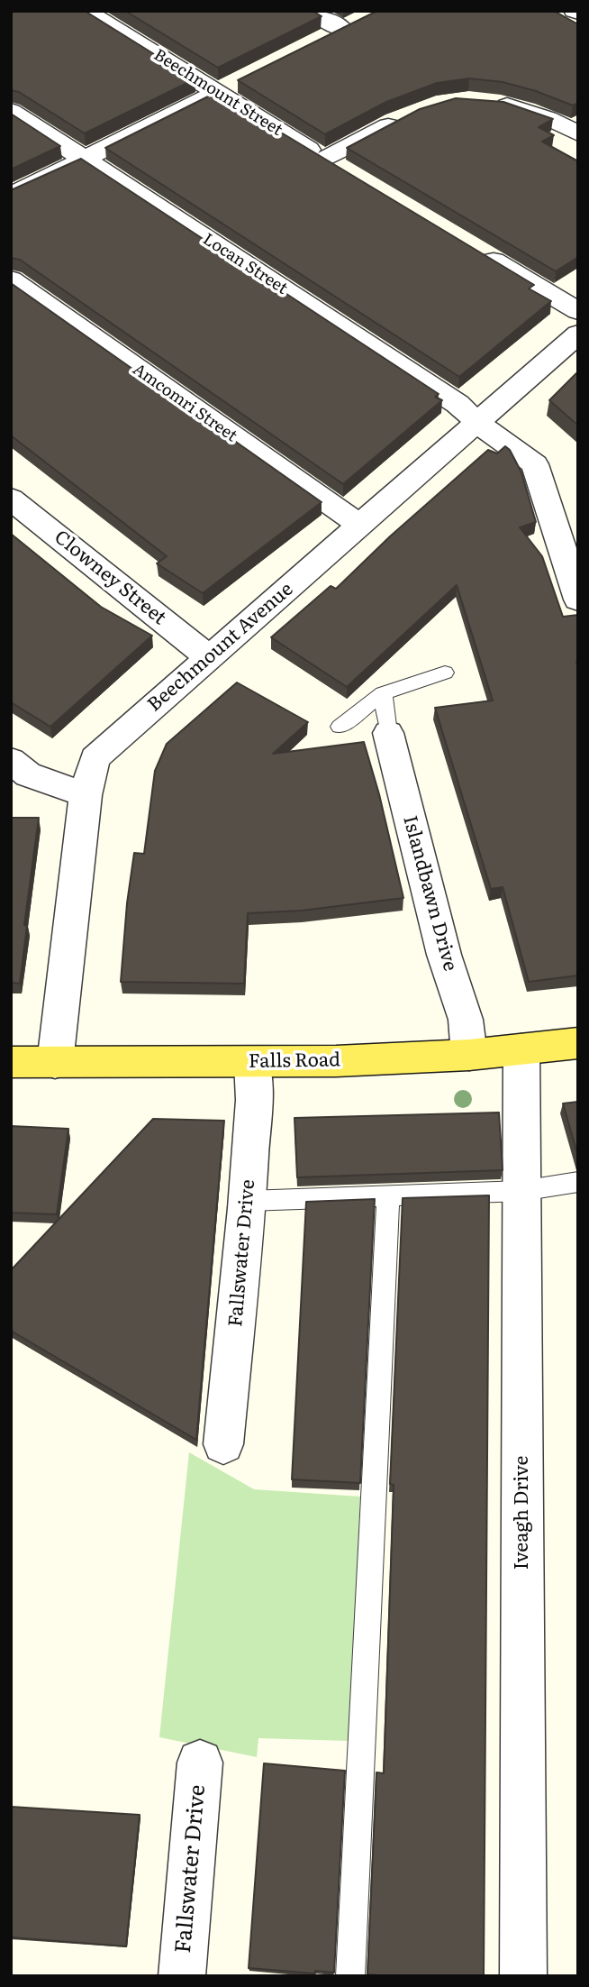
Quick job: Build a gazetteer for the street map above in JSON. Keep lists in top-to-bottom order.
{
  "streets": {
    "main road": ["Falls Road"],
    "street": [
      "Beechmount Street",
      "Locan Street",
      "Amcomri Street",
      "Clowney Street",
      "Beechmount Avenue",
      "Islandbawn Drive",
      "Fallswater Drive",
      "Iveagh Drive"
    ]
  },
  "crossings": [
    ["Locan Street", "Beechmount Avenue"],
    ["Amcomri Street", "Beechmount Avenue"],
    ["Clowney Street", "Beechmount Avenue"],
    ["Beechmount Avenue", "Falls Road"],
    ["Islandbawn Drive", "Falls Road"],
    ["Falls Road", "Fallswater Drive"],
    ["Falls Road", "Iveagh Drive"]
  ]
}
